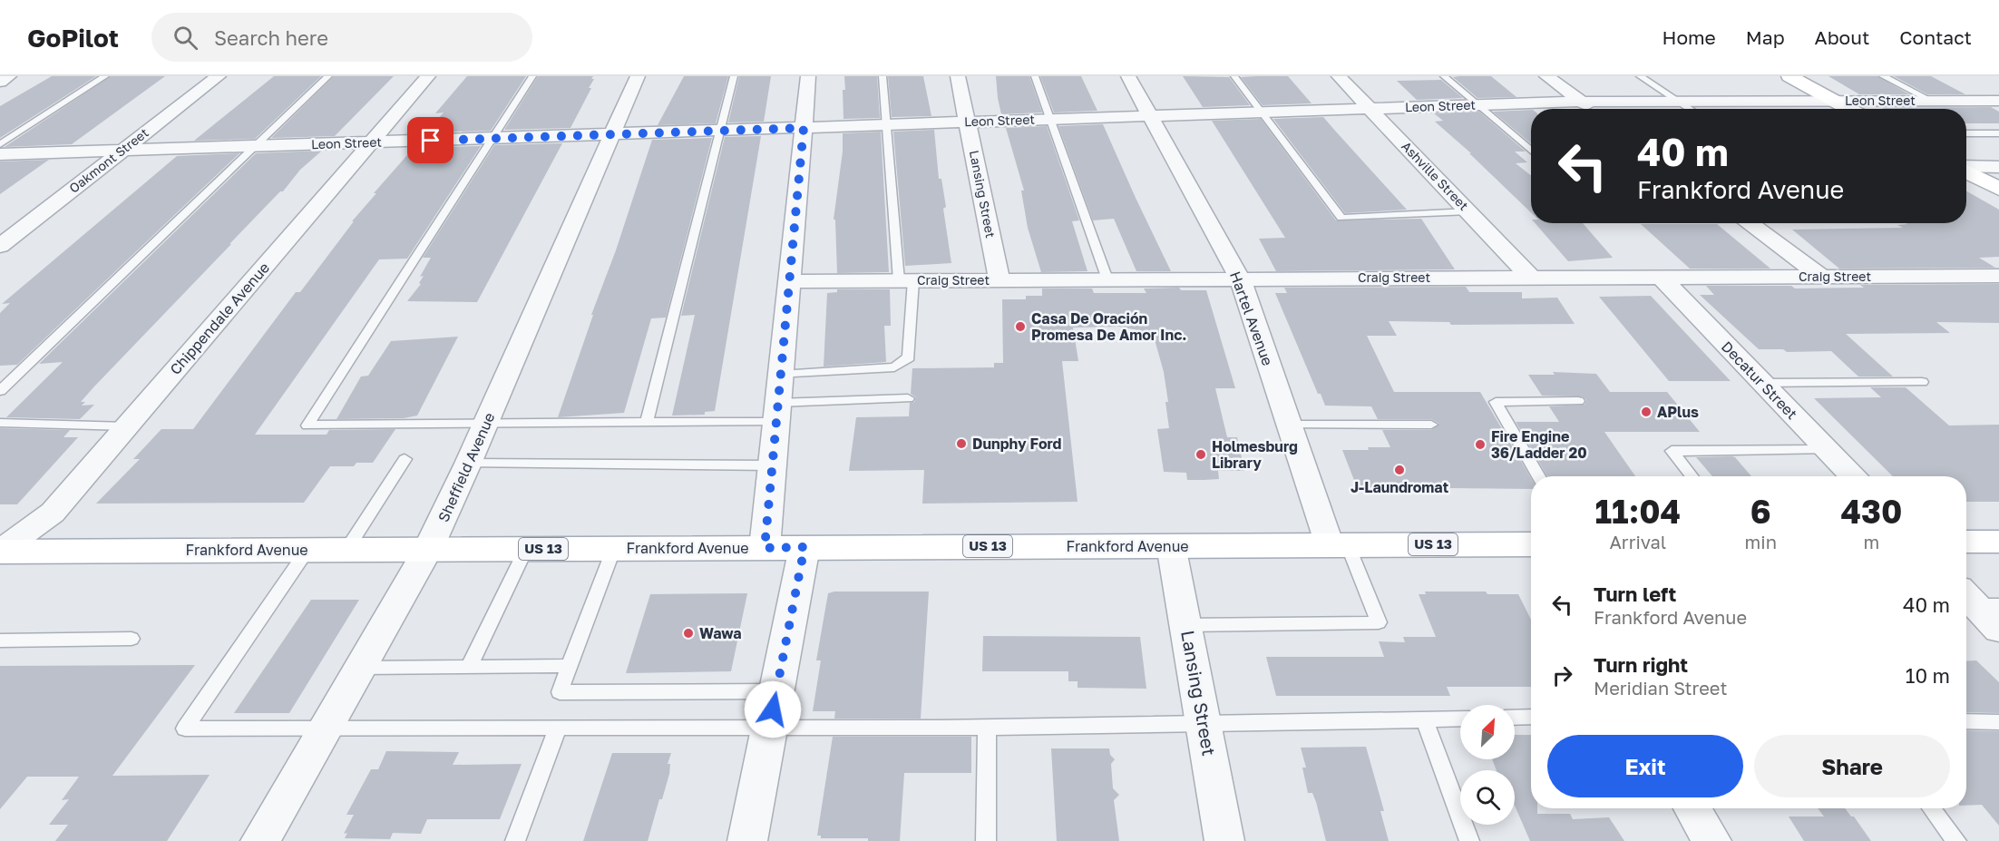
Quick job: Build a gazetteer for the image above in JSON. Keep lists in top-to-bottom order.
{
  "streets": {
    "main road": ["US 13", "Frankford Avenue"],
    "street": [
      "Leon Street",
      "Oakmont Street",
      "Ashville Street",
      "Lansing Street",
      "Craig Street",
      "Chippendale Avenue",
      "Hartel Avenue",
      "Decatur Street",
      "Sheffield Avenue"
    ]
  },
  "crossings": [
    ["Leon Street", "Oakmont Street"],
    ["Leon Street", "Ashville Street"],
    ["Leon Street", "Lansing Street"],
    ["Leon Street", "Chippendale Avenue"],
    ["Leon Street", "Hartel Avenue"],
    ["Leon Street", "Sheffield Avenue"],
    ["Ashville Street", "Craig Street"],
    ["Lansing Street", "Craig Street"],
    ["Lansing Street", "Frankford Avenue"],
    ["Craig Street", "Hartel Avenue"],
    ["Craig Street", "Decatur Street"],
    ["Chippendale Avenue", "Frankford Avenue"],
    ["Hartel Avenue", "Frankford Avenue"],
    ["Sheffield Avenue", "Frankford Avenue"]
  ],
  "places": [
    "Casa De Oración Promesa De Amor Inc.",
    "APlus",
    "Dunphy Ford",
    "Fire Engine 36/Ladder 20",
    "Holmesburg Library",
    "J-Laundromat",
    "Wawa"
  ],
  "north": "top right",
  "page": {
    "header": "GoPilot",
    "search": "Search here",
    "nav": [
      "Home",
      "Map",
      "About",
      "Contact"
    ],
    "turn": ["40 m", "Frankford Avenue"],
    "eta": [
      "11:04",
      "Arrival",
      "6",
      "min",
      "430",
      "m"
    ],
    "list": [
      {
        "name": "Turn left",
        "note": "Frankford Avenue",
        "value": "40 m"
      },
      {
        "name": "Turn right",
        "note": "Meridian Street",
        "value": "10 m"
      }
    ],
    "buttons": ["Exit", "Share"]
  }
}
